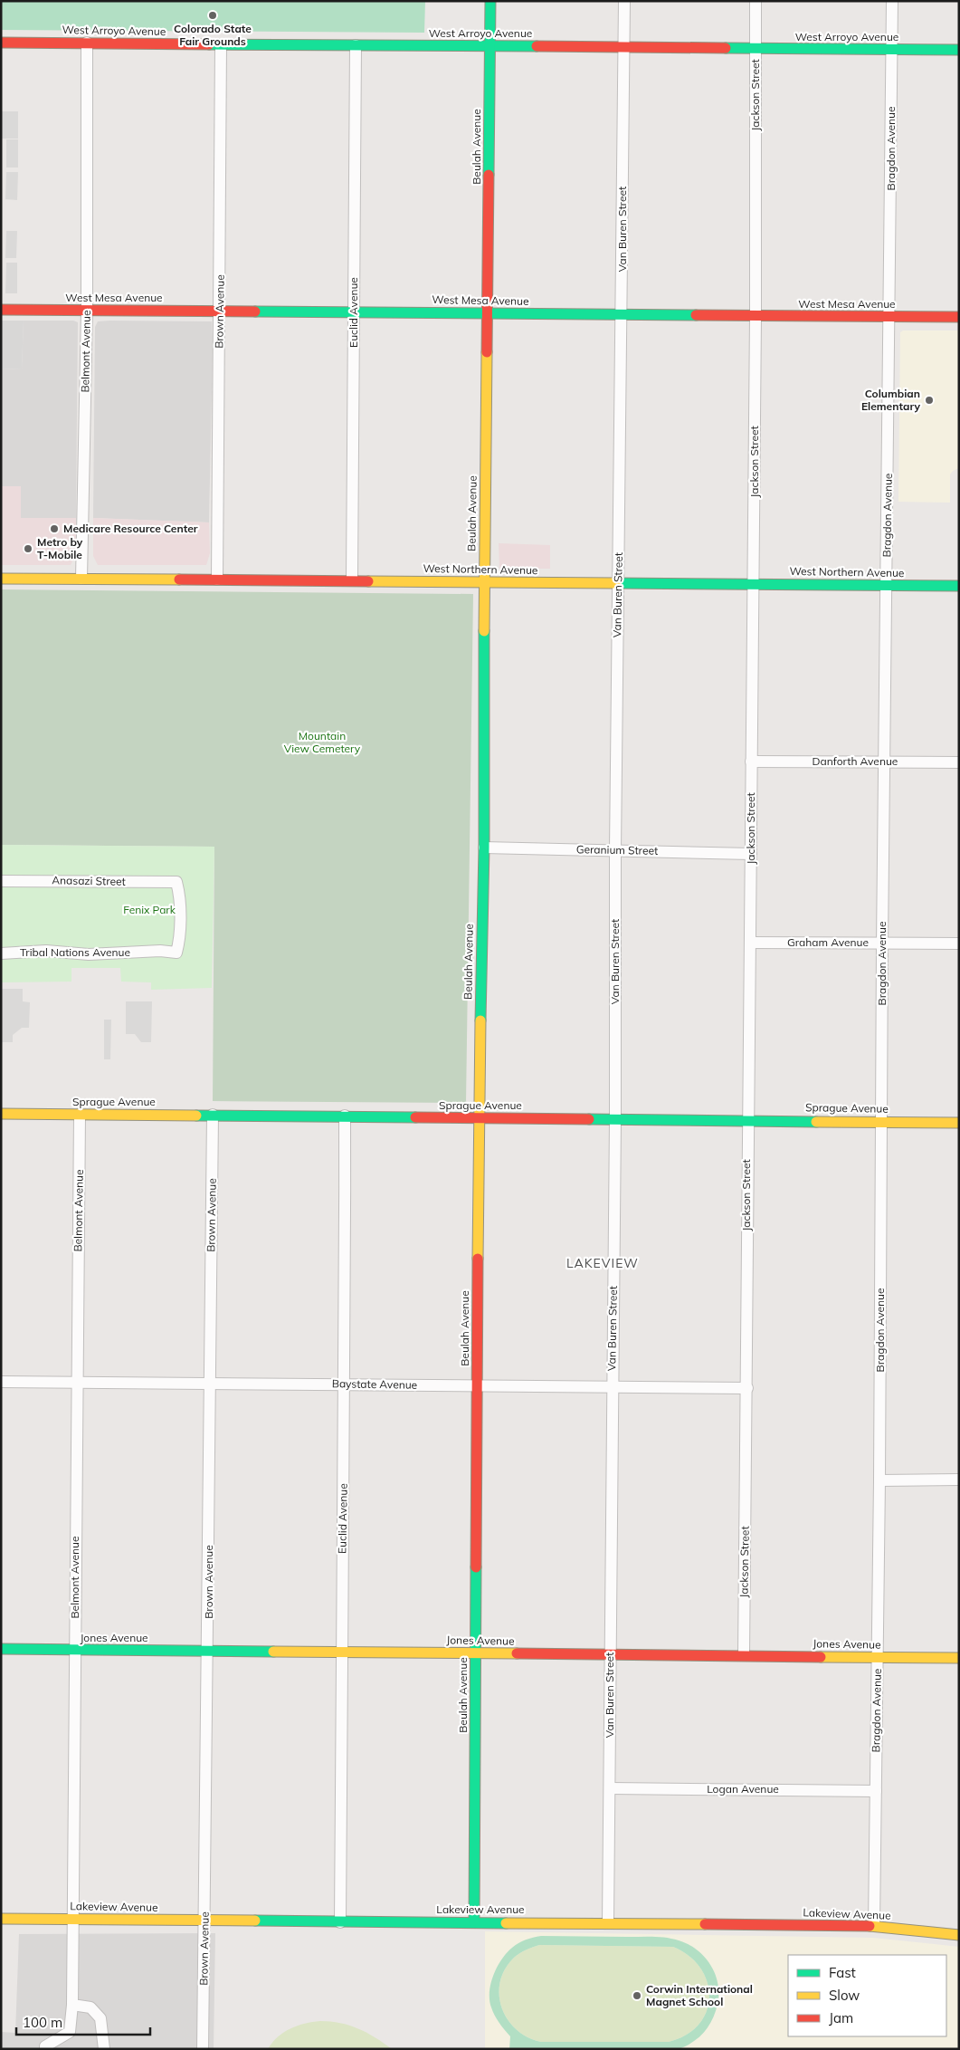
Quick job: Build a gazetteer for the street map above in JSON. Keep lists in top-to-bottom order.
{
  "streets": {
    "street": [
      "West Arroyo Avenue",
      "Jackson Street",
      "Beulah Avenue",
      "Bragdon Avenue",
      "Van Buren Street",
      "West Mesa Avenue",
      "Brown Avenue",
      "Euclid Avenue",
      "Belmont Avenue",
      "West Northern Avenue",
      "Danforth Avenue",
      "Geranium Street",
      "Anasazi Street",
      "Graham Avenue",
      "Tribal Nations Avenue",
      "Sprague Avenue",
      "Baystate Avenue",
      "Jones Avenue",
      "Logan Avenue",
      "Lakeview Avenue"
    ]
  },
  "crossings": [
    ["West Arroyo Avenue", "Jackson Street"],
    ["West Arroyo Avenue", "Beulah Avenue"],
    ["West Arroyo Avenue", "Bragdon Avenue"],
    ["West Arroyo Avenue", "Van Buren Street"],
    ["West Arroyo Avenue", "Brown Avenue"],
    ["West Arroyo Avenue", "Euclid Avenue"],
    ["West Arroyo Avenue", "Belmont Avenue"],
    ["Jackson Street", "West Mesa Avenue"],
    ["Jackson Street", "West Northern Avenue"],
    ["Jackson Street", "Danforth Avenue"],
    ["Jackson Street", "Geranium Street"],
    ["Jackson Street", "Graham Avenue"],
    ["Jackson Street", "Sprague Avenue"],
    ["Jackson Street", "Baystate Avenue"],
    ["Jackson Street", "Jones Avenue"],
    ["Beulah Avenue", "West Mesa Avenue"],
    ["Beulah Avenue", "West Northern Avenue"],
    ["Beulah Avenue", "Geranium Street"],
    ["Beulah Avenue", "Sprague Avenue"],
    ["Beulah Avenue", "Baystate Avenue"],
    ["Beulah Avenue", "Jones Avenue"],
    ["Beulah Avenue", "Lakeview Avenue"],
    ["Bragdon Avenue", "West Mesa Avenue"],
    ["Bragdon Avenue", "West Northern Avenue"],
    ["Bragdon Avenue", "Danforth Avenue"],
    ["Bragdon Avenue", "Graham Avenue"],
    ["Bragdon Avenue", "Sprague Avenue"],
    ["Bragdon Avenue", "Jones Avenue"],
    ["Bragdon Avenue", "Logan Avenue"],
    ["Bragdon Avenue", "Lakeview Avenue"],
    ["Van Buren Street", "West Mesa Avenue"],
    ["Van Buren Street", "West Northern Avenue"],
    ["Van Buren Street", "Geranium Street"],
    ["Van Buren Street", "Sprague Avenue"],
    ["Van Buren Street", "Baystate Avenue"],
    ["Van Buren Street", "Jones Avenue"],
    ["Van Buren Street", "Logan Avenue"],
    ["Van Buren Street", "Lakeview Avenue"],
    ["West Mesa Avenue", "Brown Avenue"],
    ["West Mesa Avenue", "Euclid Avenue"],
    ["West Mesa Avenue", "Belmont Avenue"],
    ["Brown Avenue", "West Northern Avenue"],
    ["Brown Avenue", "Sprague Avenue"],
    ["Brown Avenue", "Baystate Avenue"],
    ["Brown Avenue", "Jones Avenue"],
    ["Brown Avenue", "Lakeview Avenue"],
    ["Euclid Avenue", "West Northern Avenue"],
    ["Euclid Avenue", "Sprague Avenue"],
    ["Euclid Avenue", "Baystate Avenue"],
    ["Euclid Avenue", "Jones Avenue"],
    ["Euclid Avenue", "Lakeview Avenue"],
    ["Belmont Avenue", "West Northern Avenue"],
    ["Belmont Avenue", "Sprague Avenue"],
    ["Belmont Avenue", "Baystate Avenue"],
    ["Belmont Avenue", "Jones Avenue"],
    ["Belmont Avenue", "Lakeview Avenue"],
    ["Anasazi Street", "Tribal Nations Avenue"]
  ],
  "districts": ["LAKEVIEW"],
  "parks": ["Mountain View Cemetery", "Fenix Park"],
  "places": [
    "Colorado State Fair Grounds",
    "Columbian Elementary",
    "Medicare Resource Center",
    "Metro by T-Mobile",
    "Corwin International Magnet School"
  ],
  "legend": ["Fast", "Slow", "Jam"],
  "scale_bar": "100 m"
}
